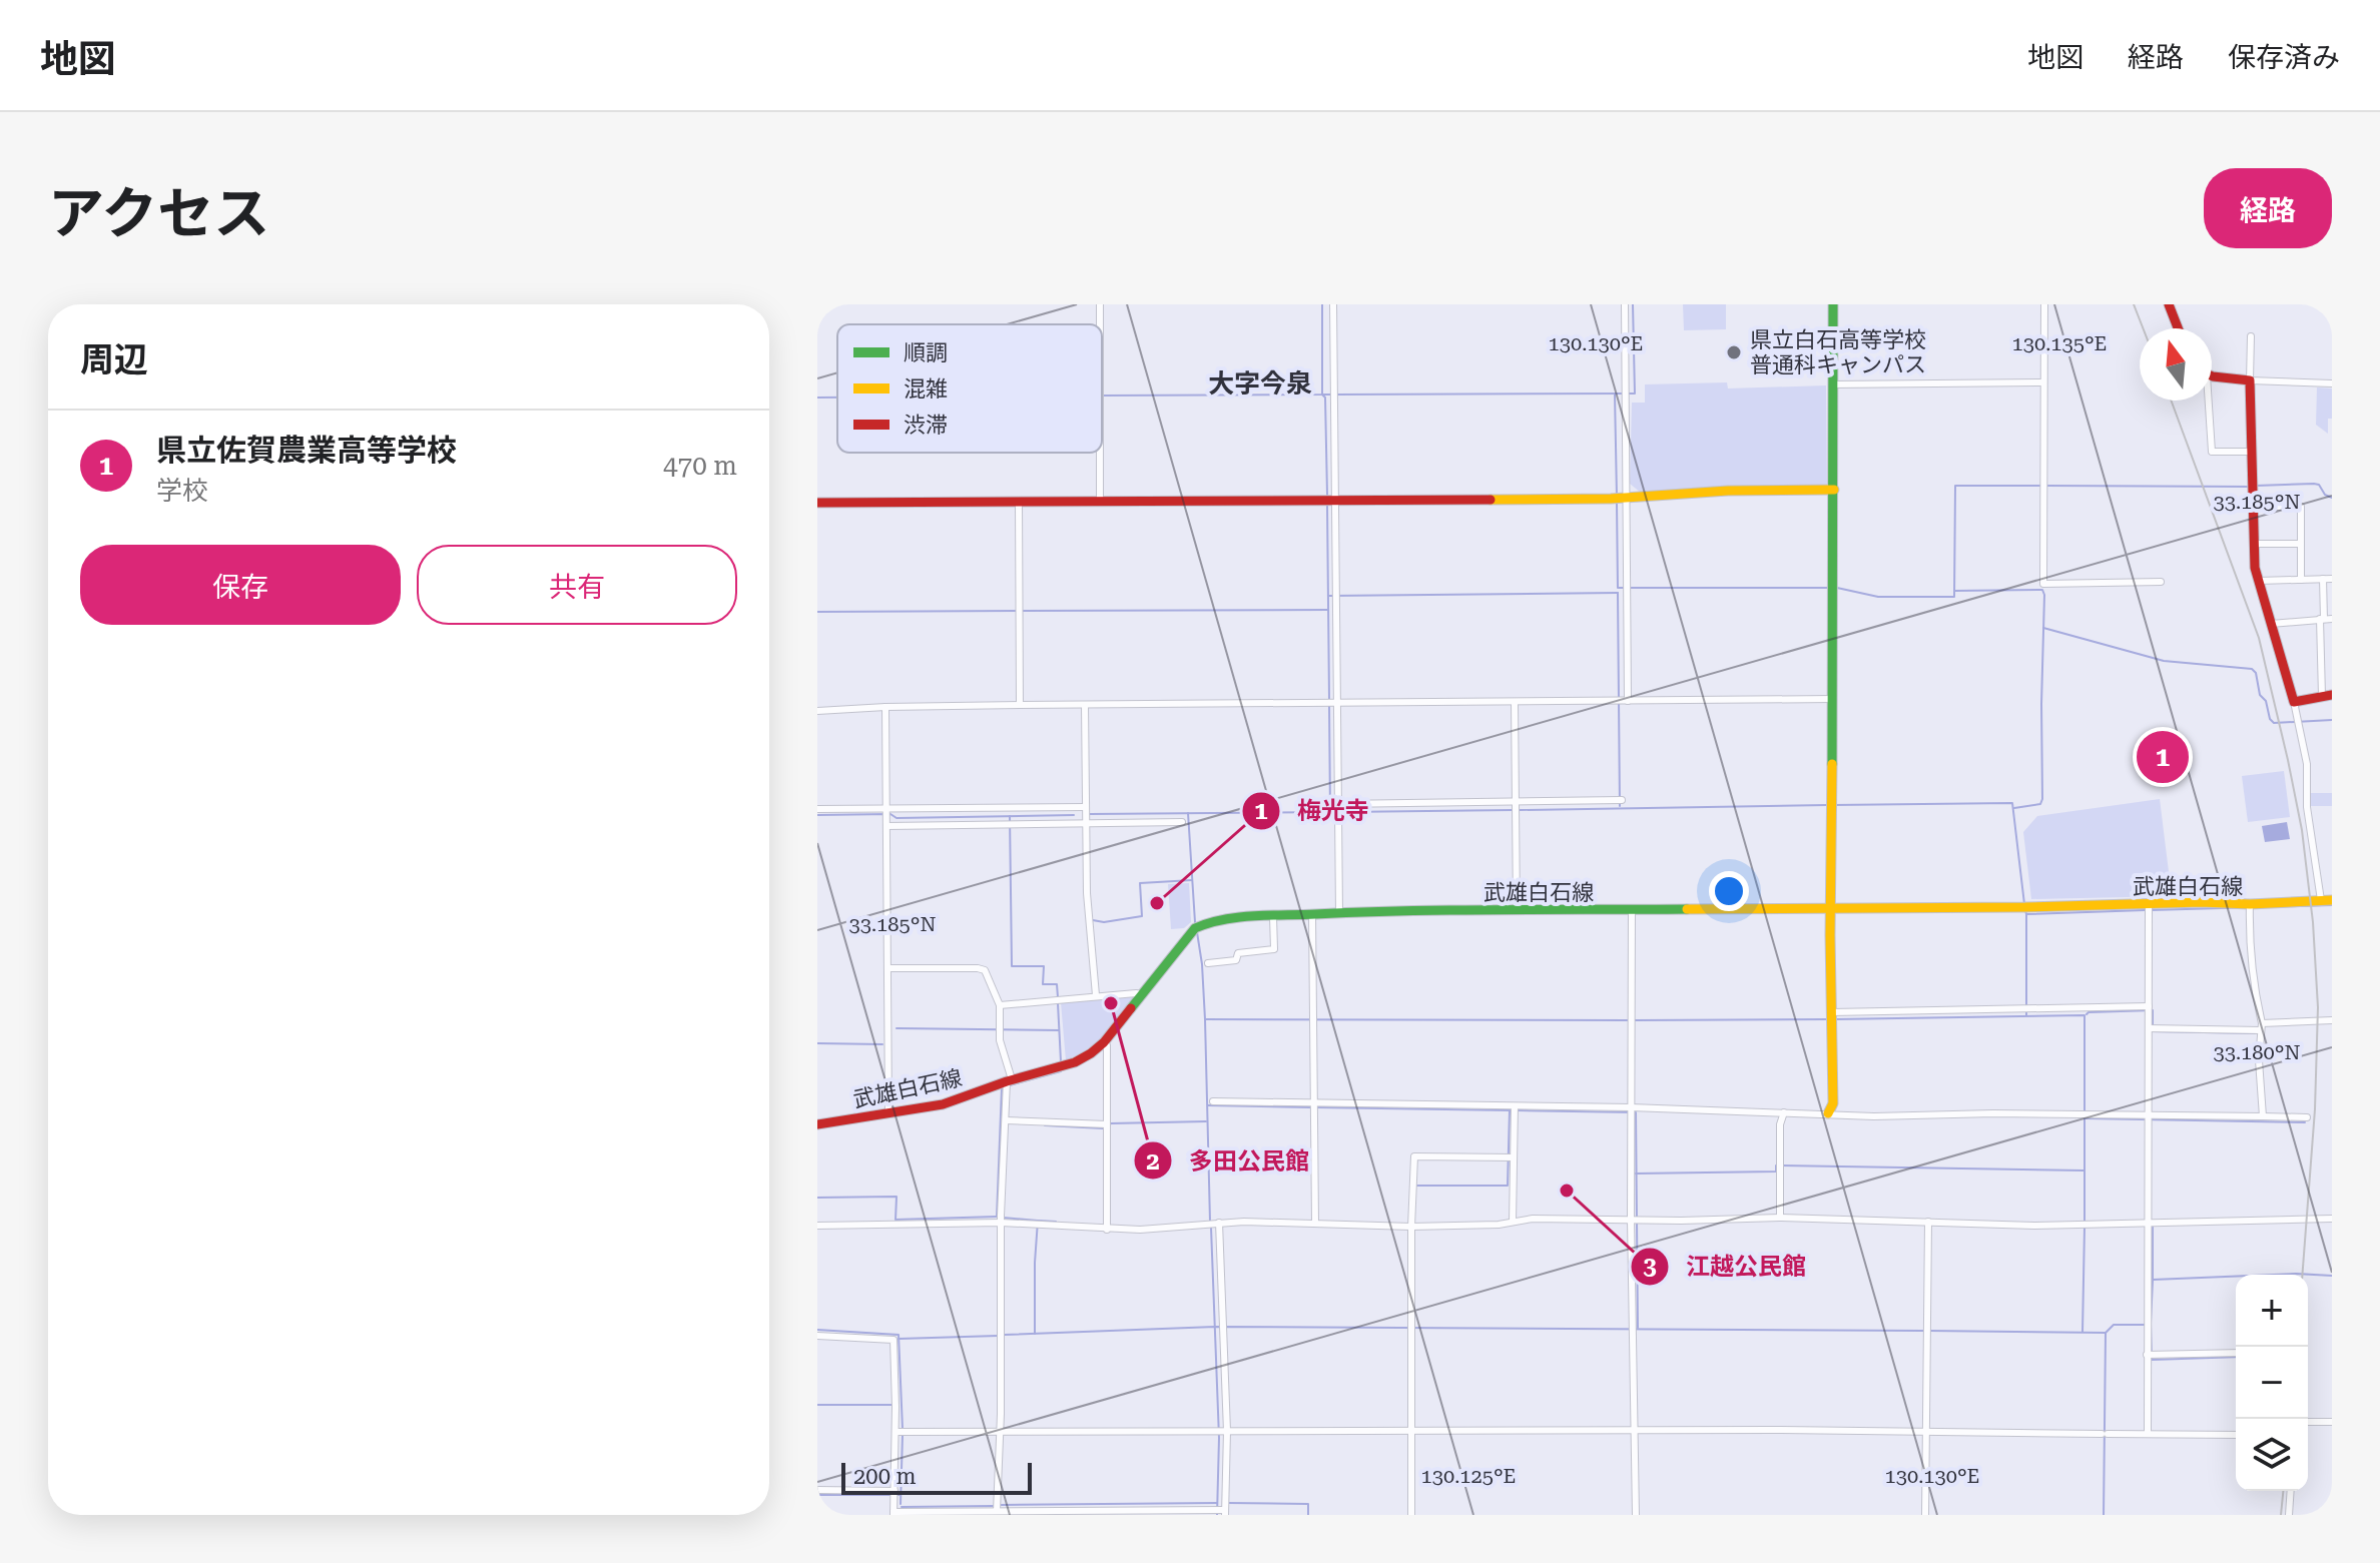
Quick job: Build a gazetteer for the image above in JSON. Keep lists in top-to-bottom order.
{
  "streets": {
    "main road": ["武雄白石線"]
  },
  "districts": ["大字今泉"],
  "places": [
    "県立白石高等学校 普通科キャンパス",
    "梅光寺",
    "多田公民館",
    "江越公民館"
  ],
  "legend": ["順調", "混雑", "渋滞"],
  "scale_bar": "200 m",
  "north": "top",
  "page": {
    "header": "地図",
    "nav": ["地図", "経路", "保存済み"],
    "title": "アクセス",
    "buttons": [
      "経路",
      ["保存", "共有"]
    ],
    "heading": "周辺",
    "list": [
      {
        "mark": "1",
        "name": "県立佐賀農業高等学校",
        "note": "学校",
        "value": "470 m"
      }
    ],
    "pins": "1",
    "map_buttons": ["+", "−"],
    "scale": "200 m"
  },
  "coordinates": [
    "130.130°E",
    "130.135°E",
    "33.185°N",
    "33.180°N",
    "130.125°E"
  ]
}
